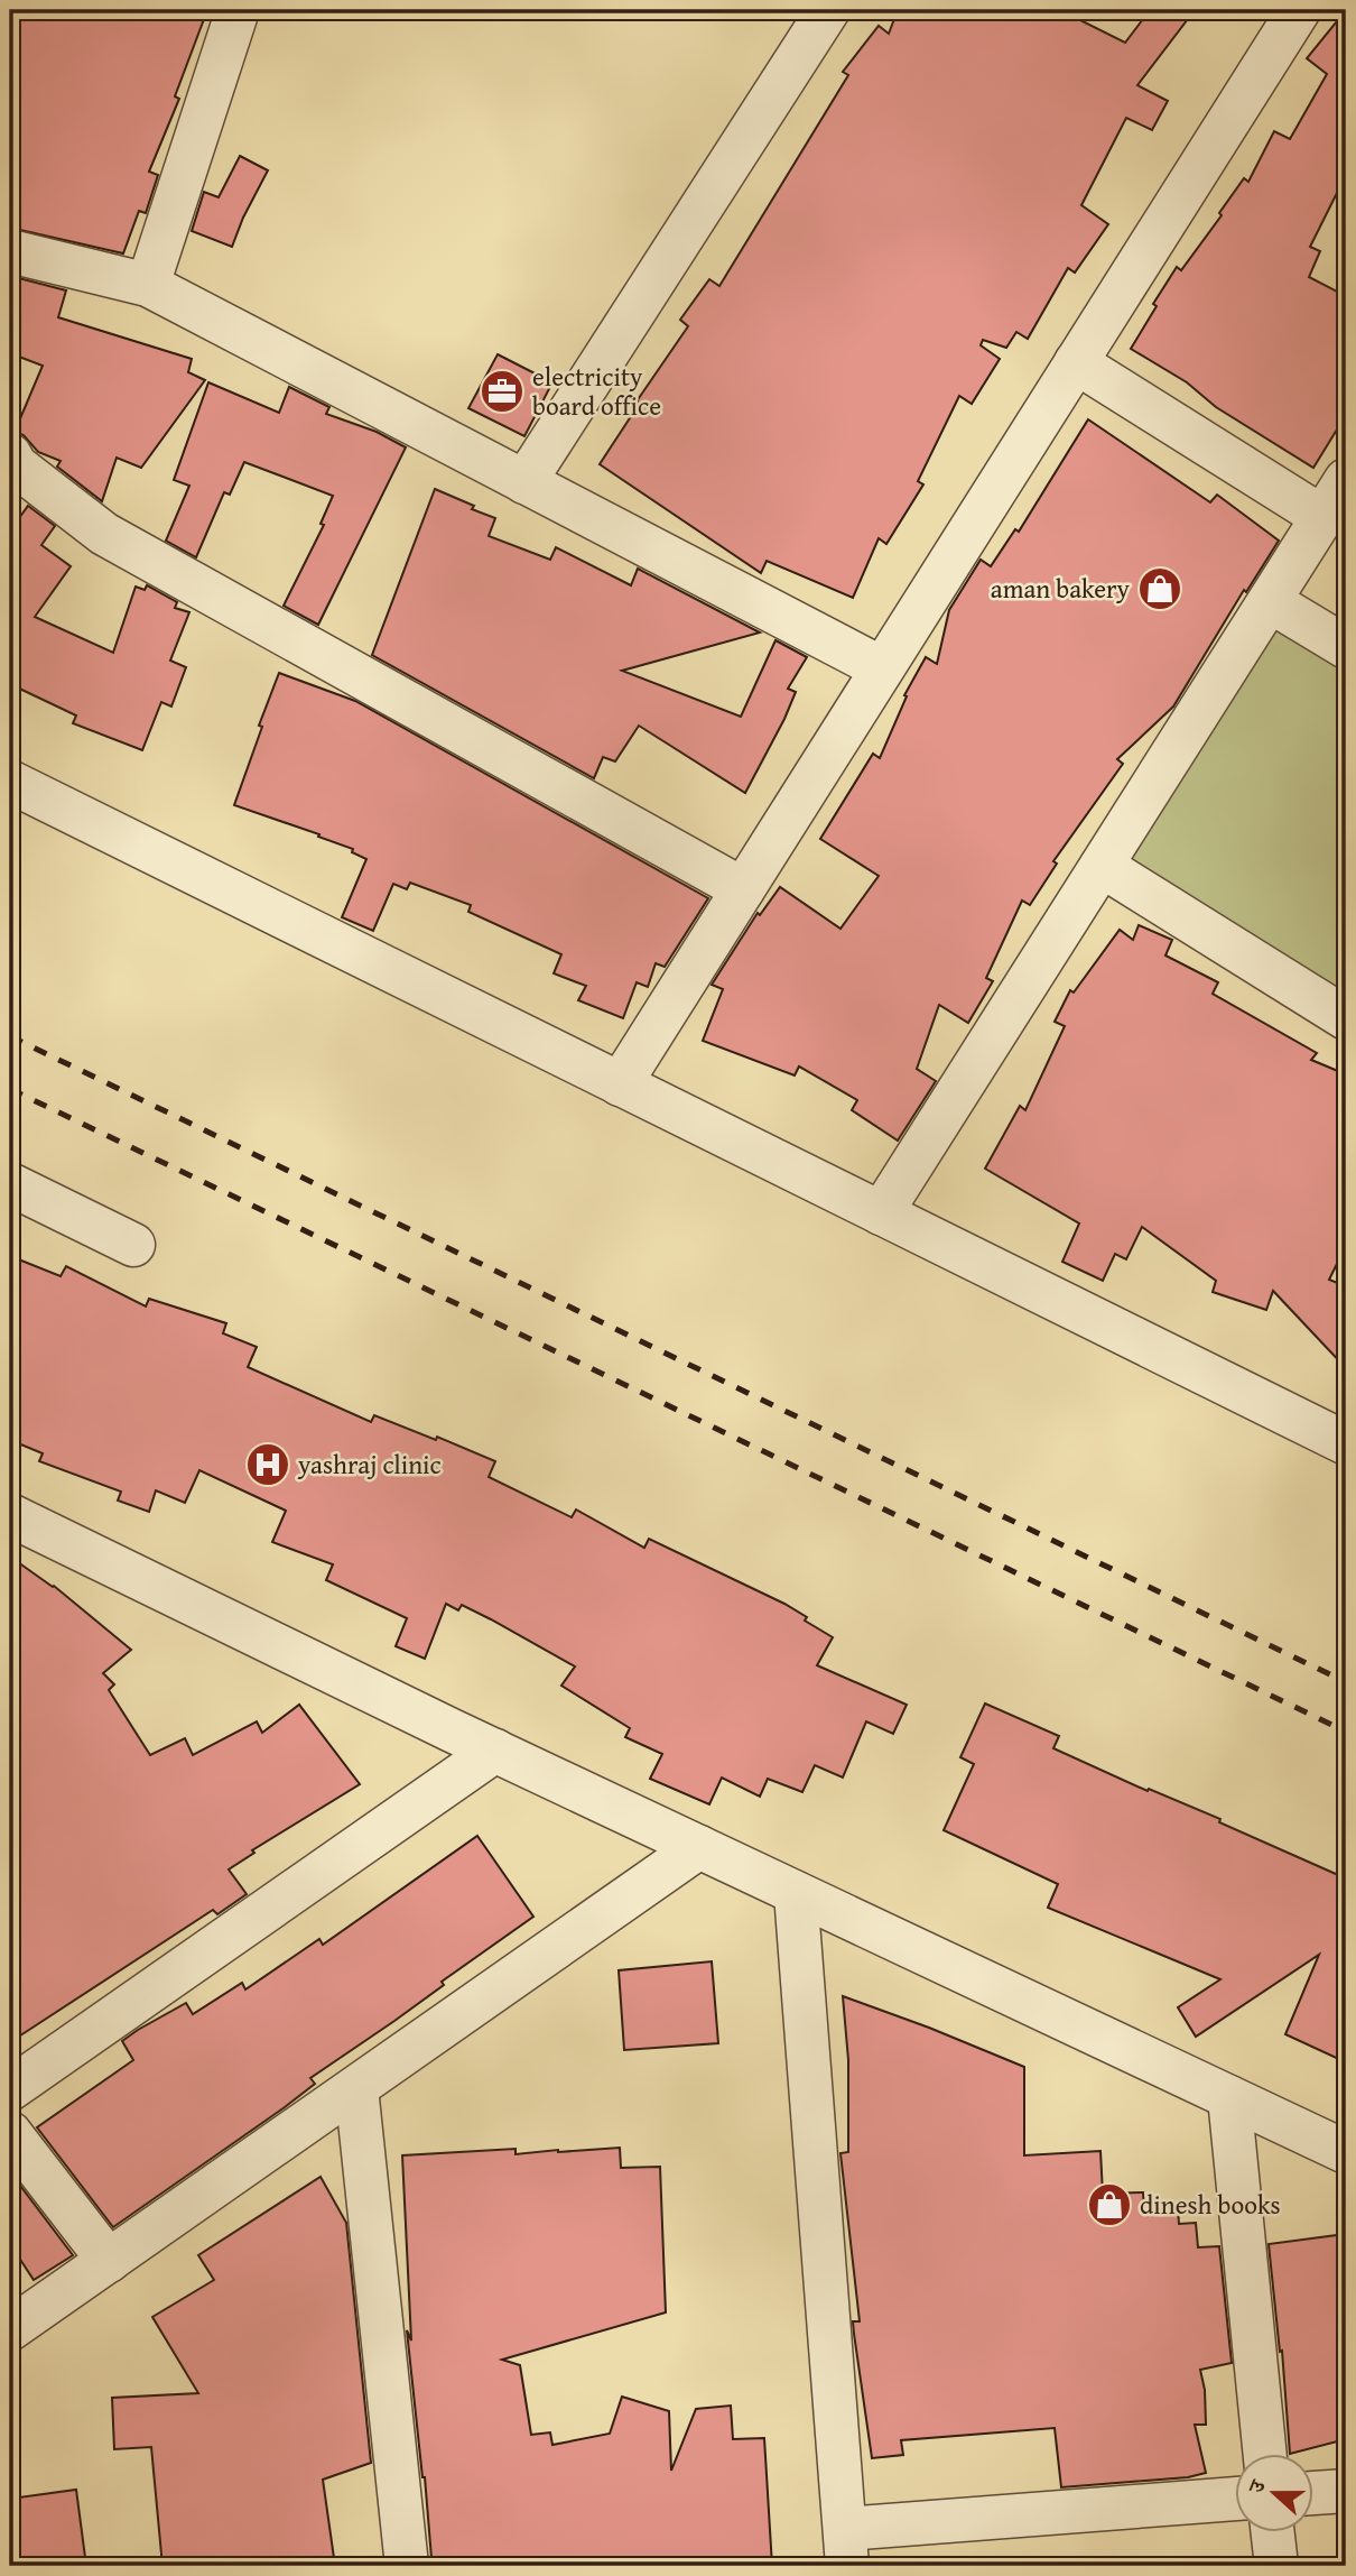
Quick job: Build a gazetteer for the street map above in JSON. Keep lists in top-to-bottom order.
{
  "places": {
    "office": ["electricity board office"],
    "shop": ["aman bakery", "dinesh books"],
    "hospital": ["yashraj clinic"]
  },
  "north": "left"
}
